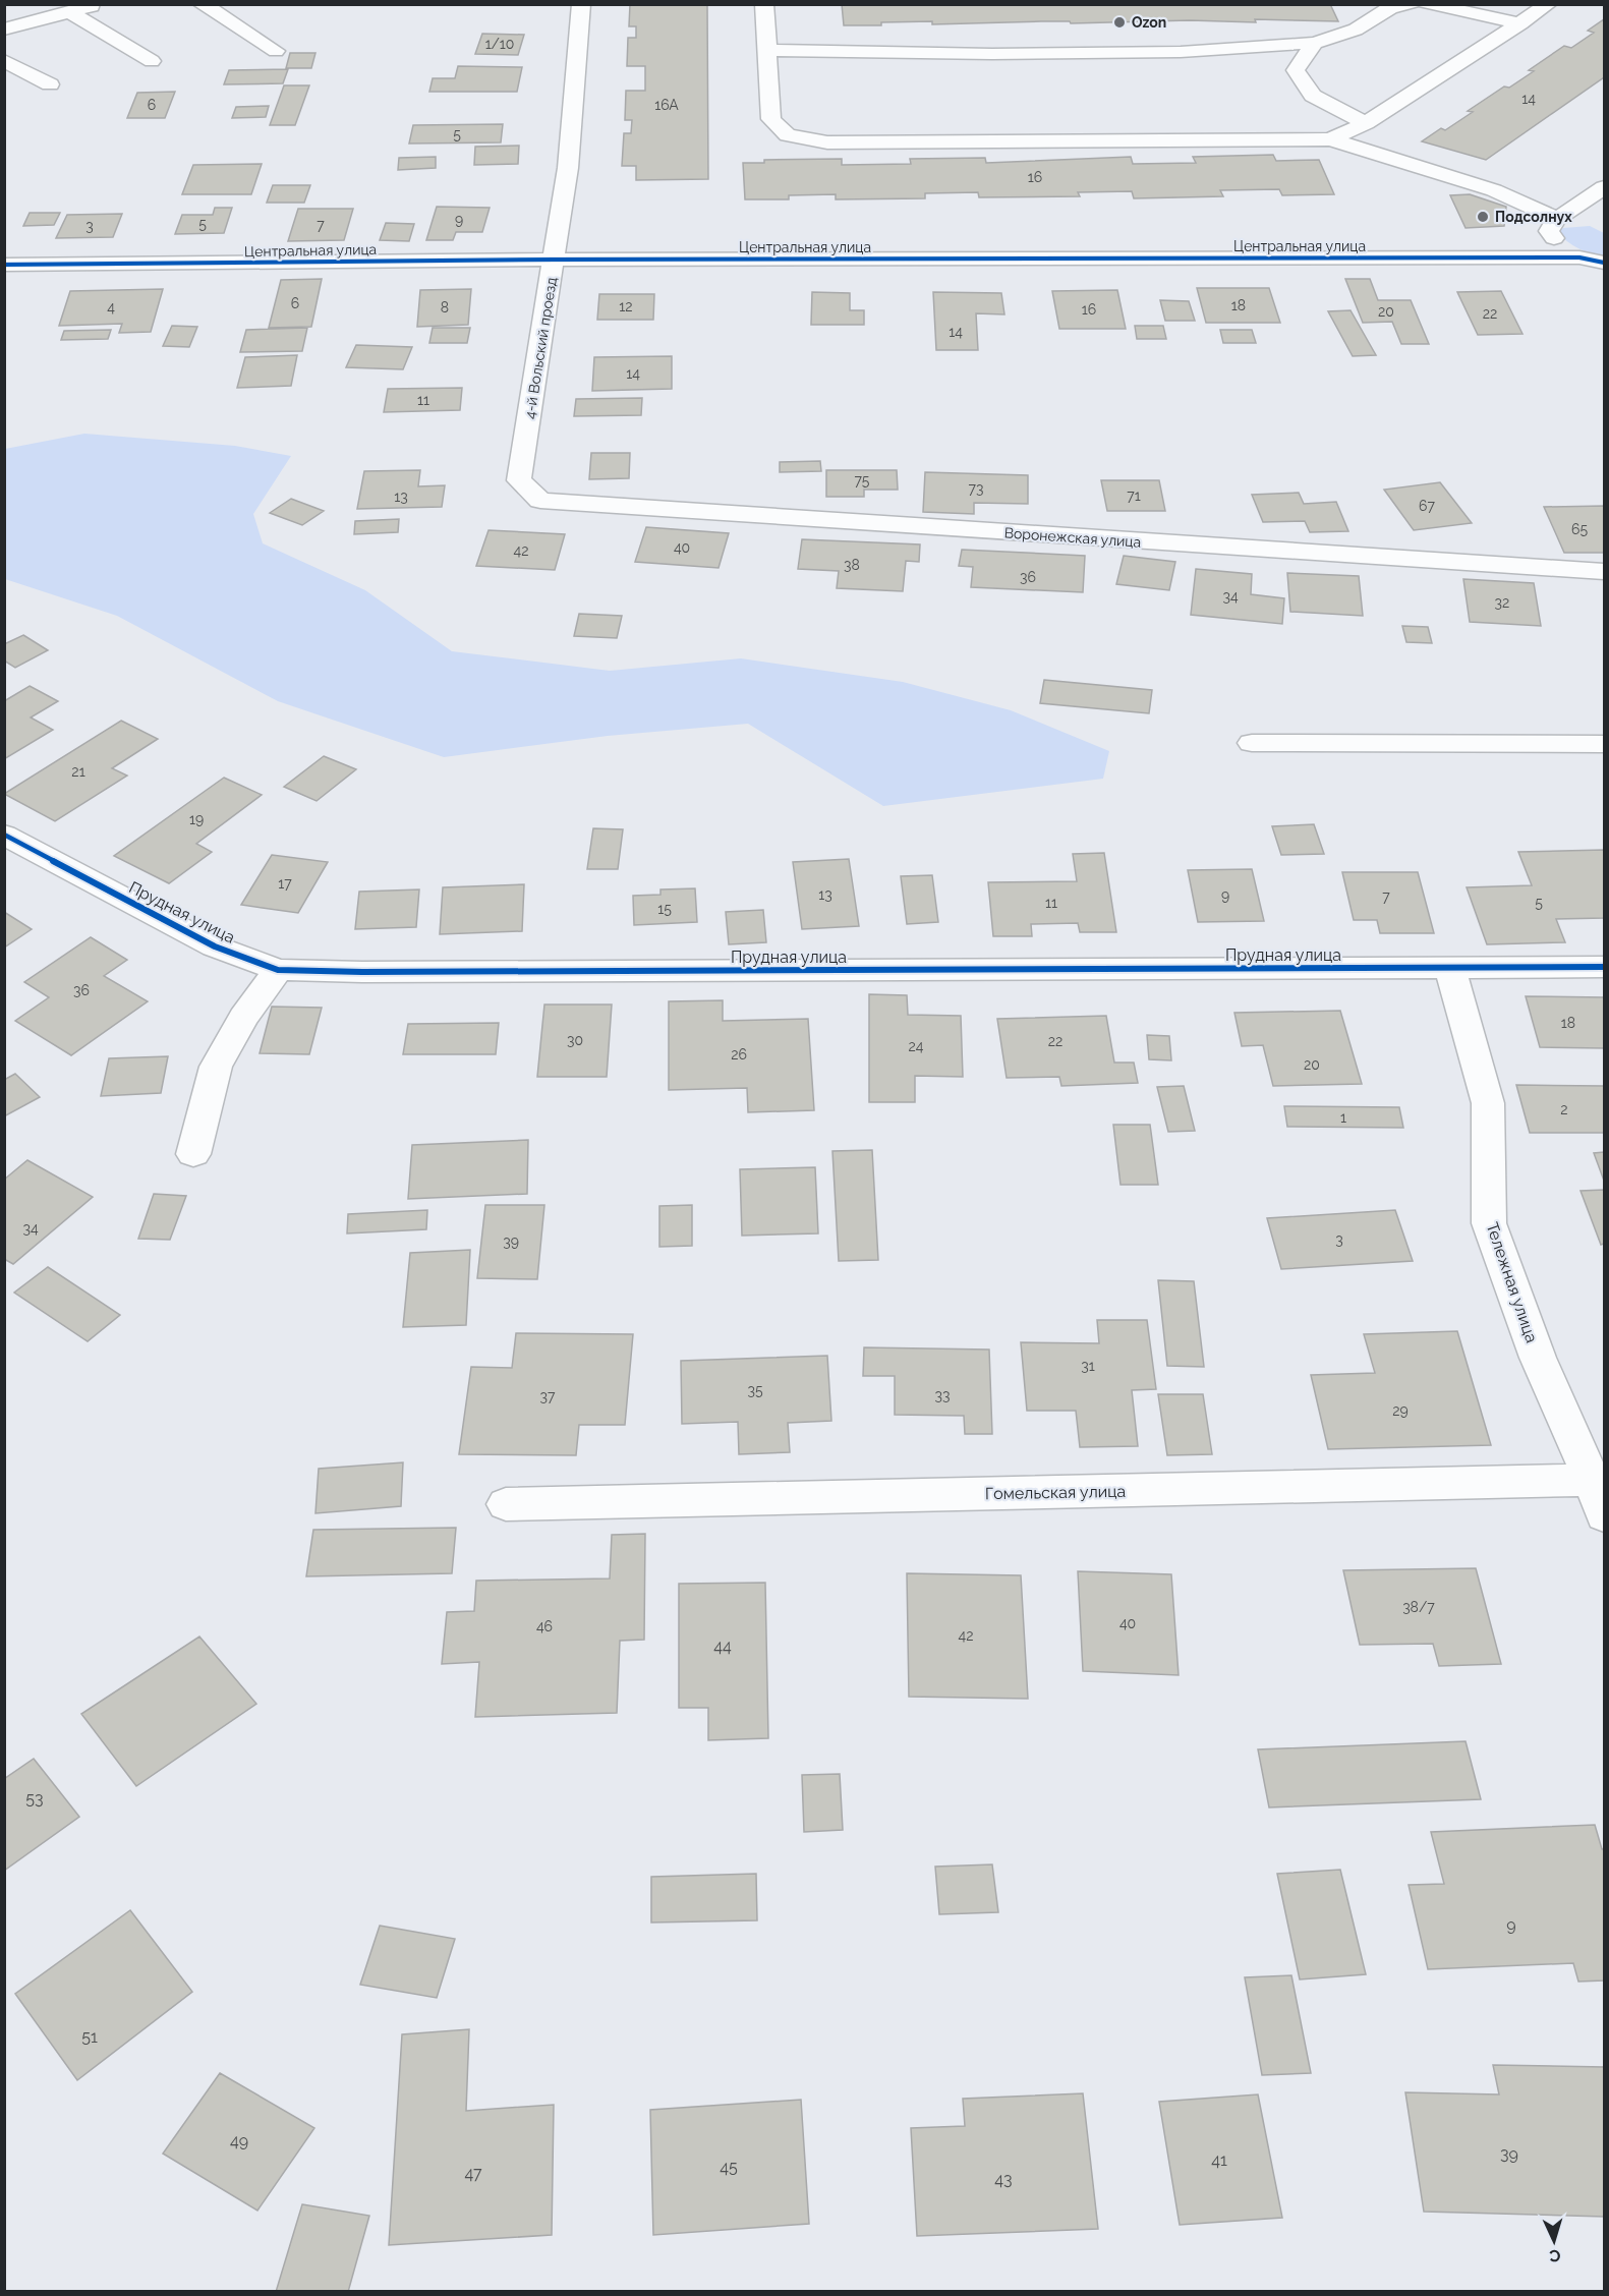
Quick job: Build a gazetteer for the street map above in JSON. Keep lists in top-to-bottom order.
{
  "streets": {
    "street": [
      "Центральная улица",
      "4-й Вольский проезд",
      "Воронежская улица",
      "Прудная улица",
      "Тележная улица",
      "Гомельская улица"
    ]
  },
  "crossings": [
    ["Центральная улица", "4-й Вольский проезд"],
    ["4-й Вольский проезд", "Воронежская улица"],
    ["Прудная улица", "Тележная улица"],
    ["Тележная улица", "Гомельская улица"]
  ],
  "places": ["Ozon", "Подсолнух"],
  "house_numbers": [
    "1/10",
    "14",
    "6",
    "16А",
    "5",
    "16",
    "9",
    "5",
    "7",
    "3",
    "6",
    "18",
    "12",
    "4",
    "8",
    "16",
    "20",
    "22",
    "14",
    "14",
    "11",
    "75",
    "73",
    "71",
    "13",
    "67",
    "65",
    "40",
    "42",
    "38",
    "36",
    "34",
    "32",
    "21",
    "19",
    "17",
    "13",
    "9",
    "7",
    "11",
    "5",
    "15",
    "36",
    "18",
    "30",
    "22",
    "24",
    "26",
    "20",
    "2",
    "1",
    "34",
    "3",
    "39",
    "31",
    "35",
    "33",
    "37",
    "29",
    "38/7",
    "40",
    "46",
    "42",
    "44",
    "53",
    "9",
    "51",
    "49",
    "39",
    "41",
    "45",
    "47",
    "43"
  ],
  "north": "bottom"
}
